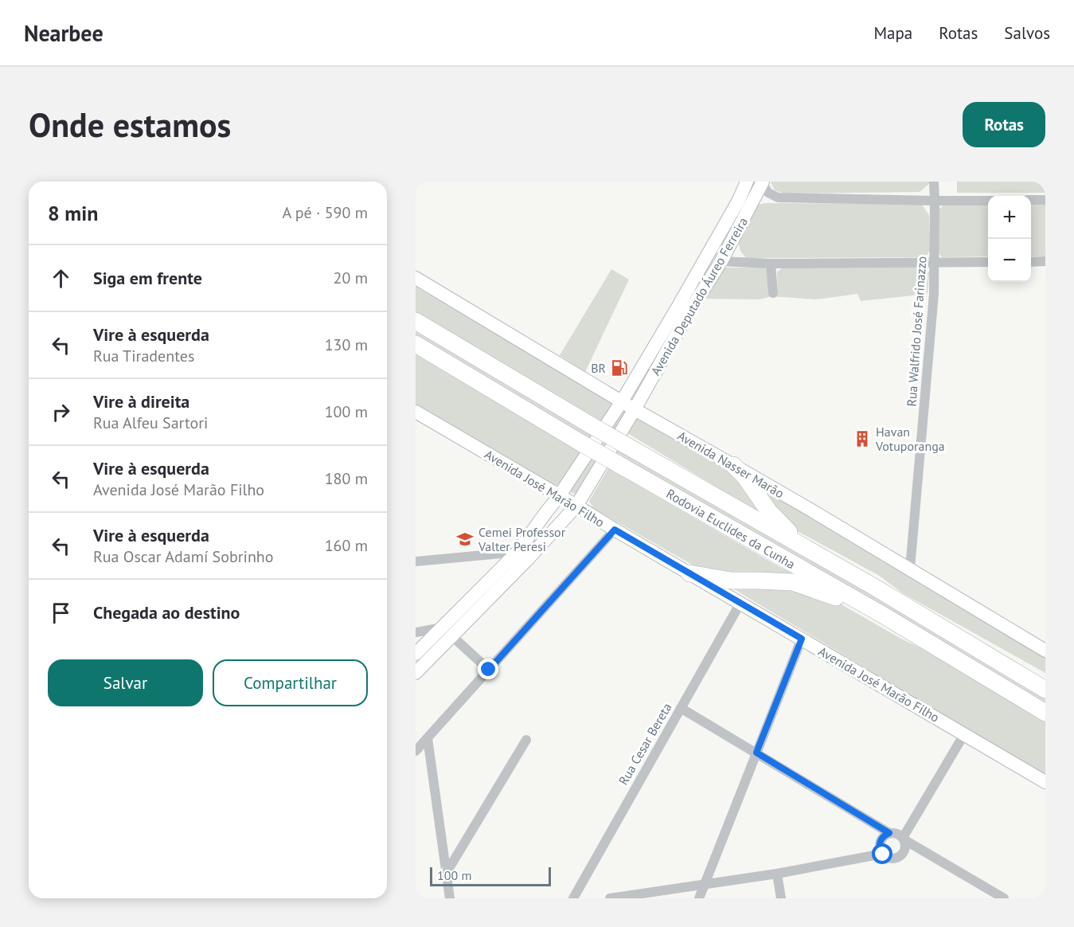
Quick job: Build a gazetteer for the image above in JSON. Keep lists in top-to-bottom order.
{
  "streets": {
    "highway": ["Rodovia Euclides da Cunha"],
    "main road": ["Avenida Deputado Áureo Ferreira", "Avenida Nasser Marão", "Avenida José Marão Filho"],
    "street": ["Rua Walfrido José Farinazzo", "Rua Cesar Bereta"]
  },
  "crossings": [
    ["Avenida Deputado Áureo Ferreira", "Avenida Nasser Marão"],
    ["Avenida Deputado Áureo Ferreira", "Avenida José Marão Filho"],
    ["Rua Walfrido José Farinazzo", "Avenida Nasser Marão"],
    ["Avenida José Marão Filho", "Rua Cesar Bereta"]
  ],
  "places": {
    "fuel station": ["BR"],
    "building": ["Havan Votuporanga"],
    "school or university": ["Cemei Professor Valter Peresi"]
  },
  "scale_bar": "100 m",
  "page": {
    "header": "Nearbee",
    "nav": ["Mapa", "Rotas", "Salvos"],
    "buttons": [
      "Rotas",
      ["Salvar", "Compartilhar"]
    ],
    "title": "Onde estamos",
    "heading": ["8 min", "A pé · 590 m"],
    "map_buttons": ["+", "−"],
    "list": [
      ["Siga em frente", "20 m"],
      ["Vire à esquerda", "Rua Tiradentes", "130 m"],
      ["Vire à direita", "Rua Alfeu Sartori", "100 m"],
      ["Vire à esquerda", "Avenida José Marão Filho", "180 m"],
      ["Vire à esquerda", "Rua Oscar Adamí Sobrinho", "160 m"],
      "Chegada ao destino"
    ],
    "scale": "100 m"
  }
}
